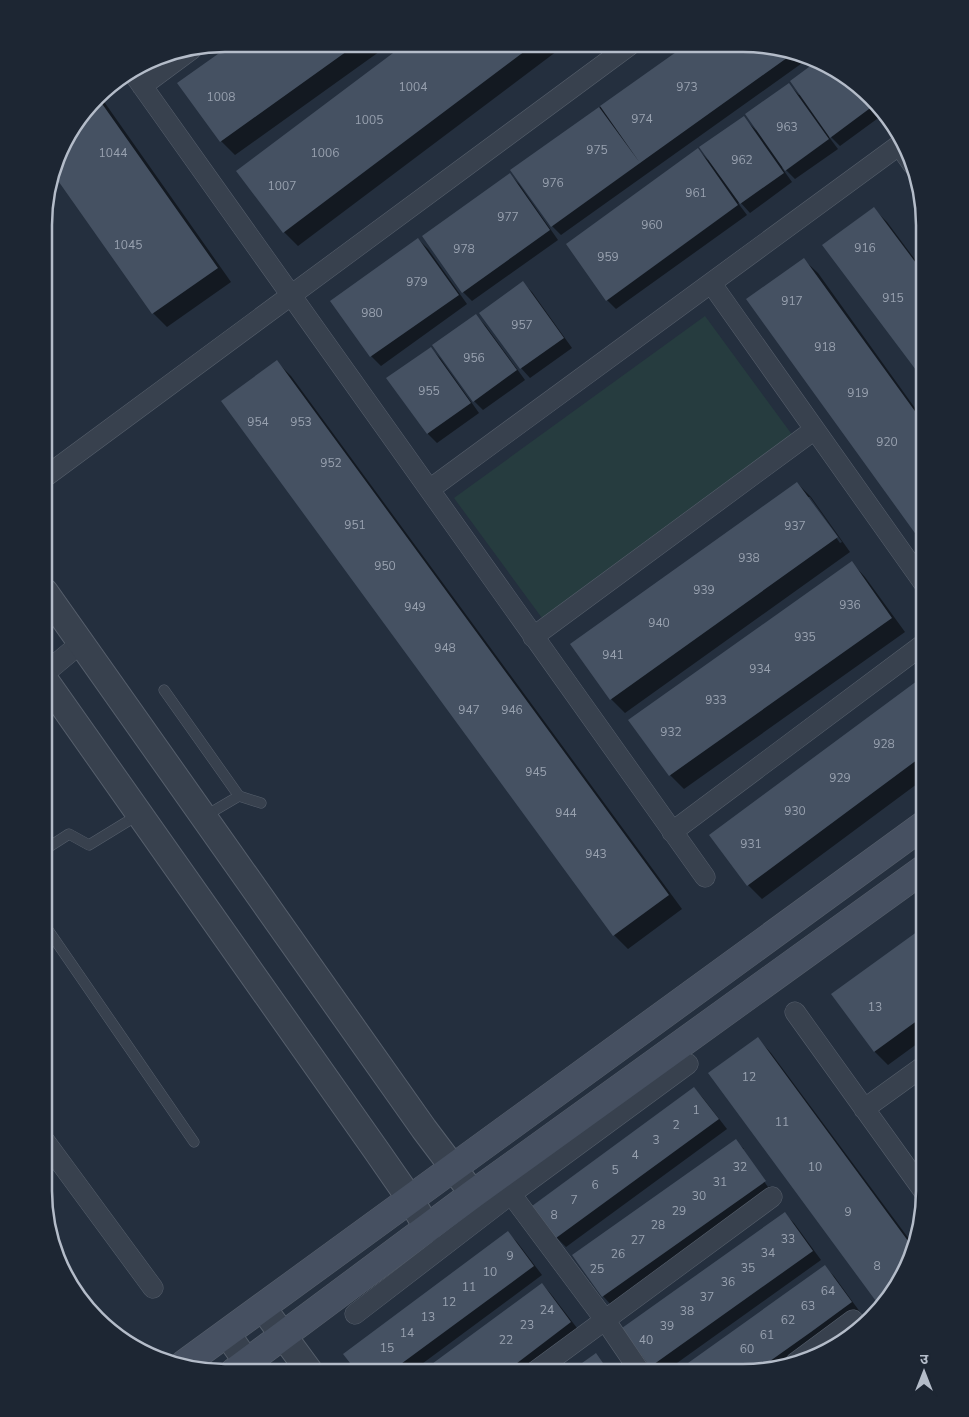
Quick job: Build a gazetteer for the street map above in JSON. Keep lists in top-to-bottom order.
{
  "house_numbers": [
    "1004",
    "973",
    "1008",
    "974",
    "1005",
    "963",
    "975",
    "1044",
    "1006",
    "962",
    "976",
    "1007",
    "961",
    "977",
    "960",
    "1045",
    "916",
    "978",
    "959",
    "979",
    "915",
    "917",
    "980",
    "957",
    "918",
    "956",
    "955",
    "919",
    "954",
    "953",
    "920",
    "952",
    "951",
    "937",
    "938",
    "950",
    "939",
    "936",
    "949",
    "940",
    "935",
    "948",
    "941",
    "934",
    "933",
    "947",
    "946",
    "932",
    "928",
    "945",
    "929",
    "930",
    "944",
    "931",
    "943",
    "13",
    "12",
    "1",
    "11",
    "2",
    "3",
    "4",
    "32",
    "10",
    "5",
    "31",
    "6",
    "30",
    "7",
    "29",
    "9",
    "8",
    "28",
    "33",
    "27",
    "34",
    "26",
    "9",
    "8",
    "35",
    "25",
    "10",
    "36",
    "11",
    "64",
    "37",
    "12",
    "63",
    "24",
    "38",
    "13",
    "62",
    "23",
    "39",
    "14",
    "61",
    "22",
    "40",
    "15",
    "60"
  ],
  "north": "top"
}
